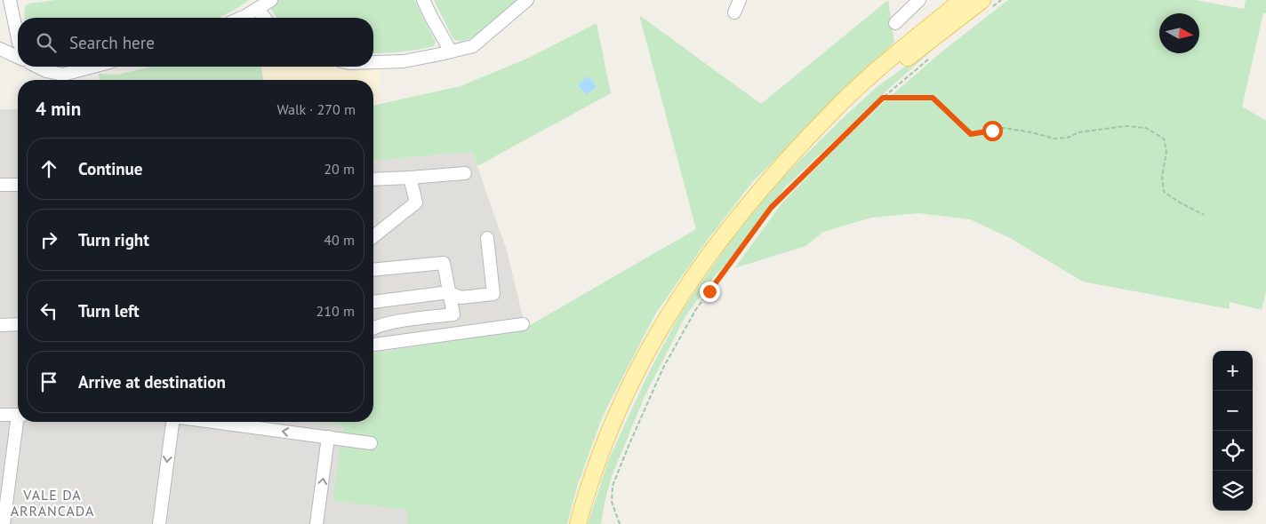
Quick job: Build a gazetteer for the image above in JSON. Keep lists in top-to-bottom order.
{
  "districts": ["VALE DA ARRANCADA"],
  "north": "right",
  "page": {
    "search": "Search here",
    "heading": ["4 min", "Walk · 270 m"],
    "list": [
      ["Continue", "20 m"],
      ["Turn right", "40 m"],
      ["Turn left", "210 m"],
      "Arrive at destination"
    ],
    "map_buttons": ["+", "−"]
  }
}
